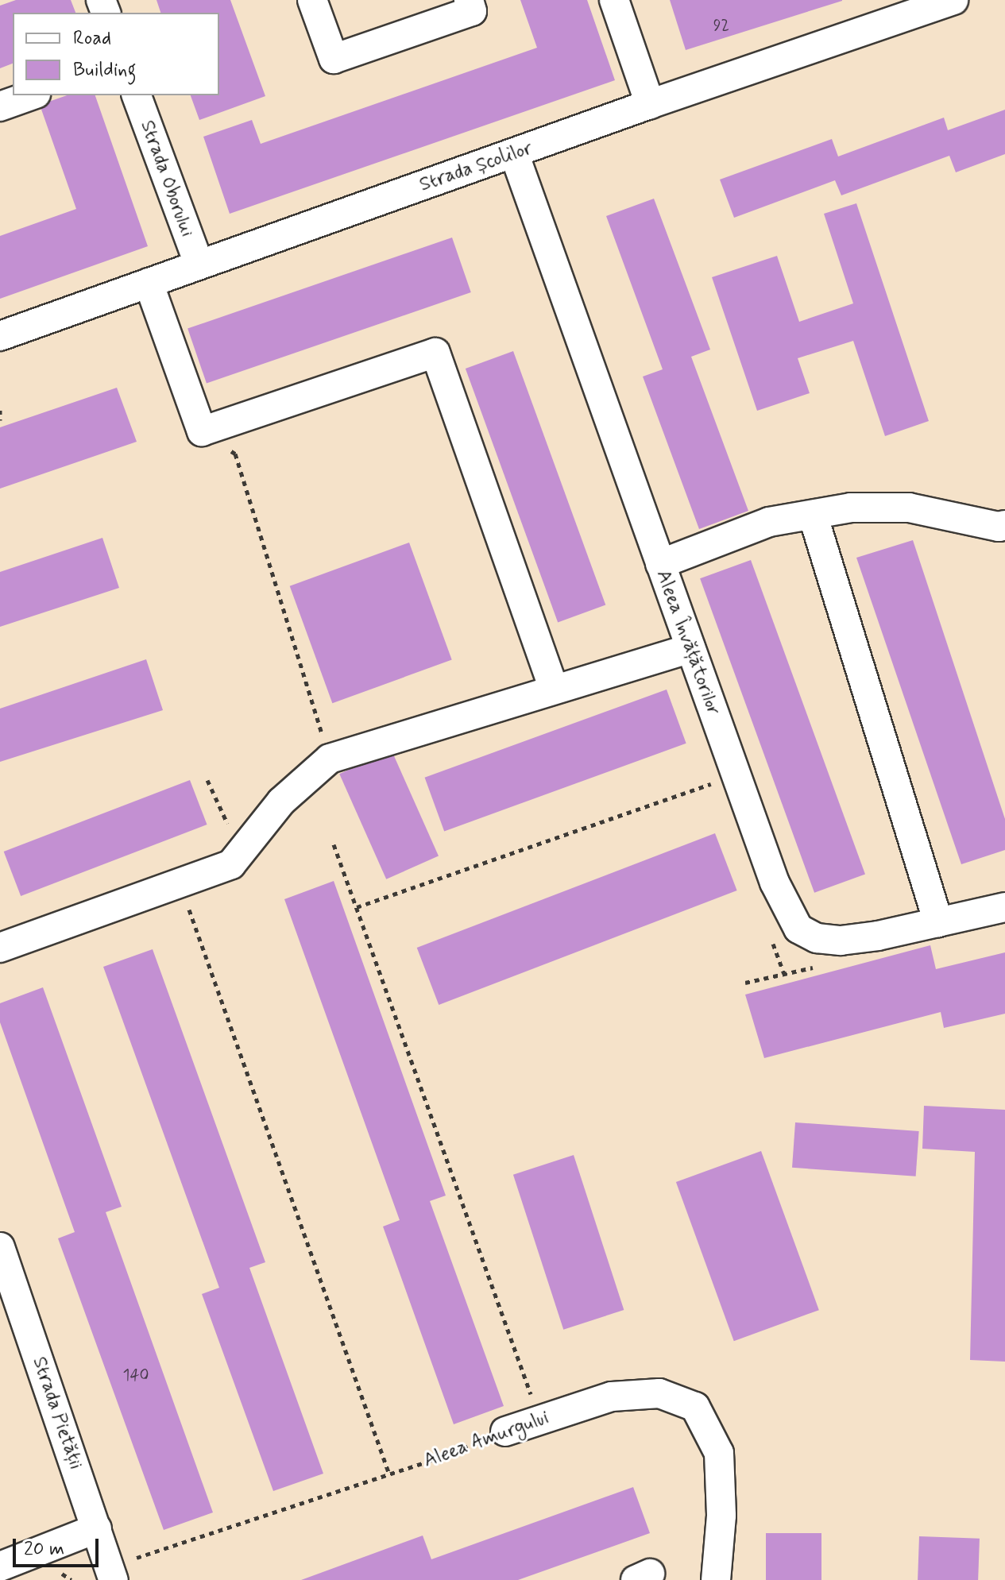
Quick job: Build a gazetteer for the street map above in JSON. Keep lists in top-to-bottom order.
{
  "streets": {
    "street": [
      "Strada Școlilor",
      "Strada Oborului",
      "Aleea Învățătorilor",
      "Strada Pietății",
      "Aleea Amurgului"
    ]
  },
  "crossings": [
    ["Strada Școlilor", "Strada Oborului"],
    ["Strada Școlilor", "Aleea Învățătorilor"],
    ["Strada Pietății", "Aleea Amurgului"]
  ],
  "house_numbers": ["92", "140"],
  "legend": ["Road", "Building"],
  "scale_bar": "20 m"
}
